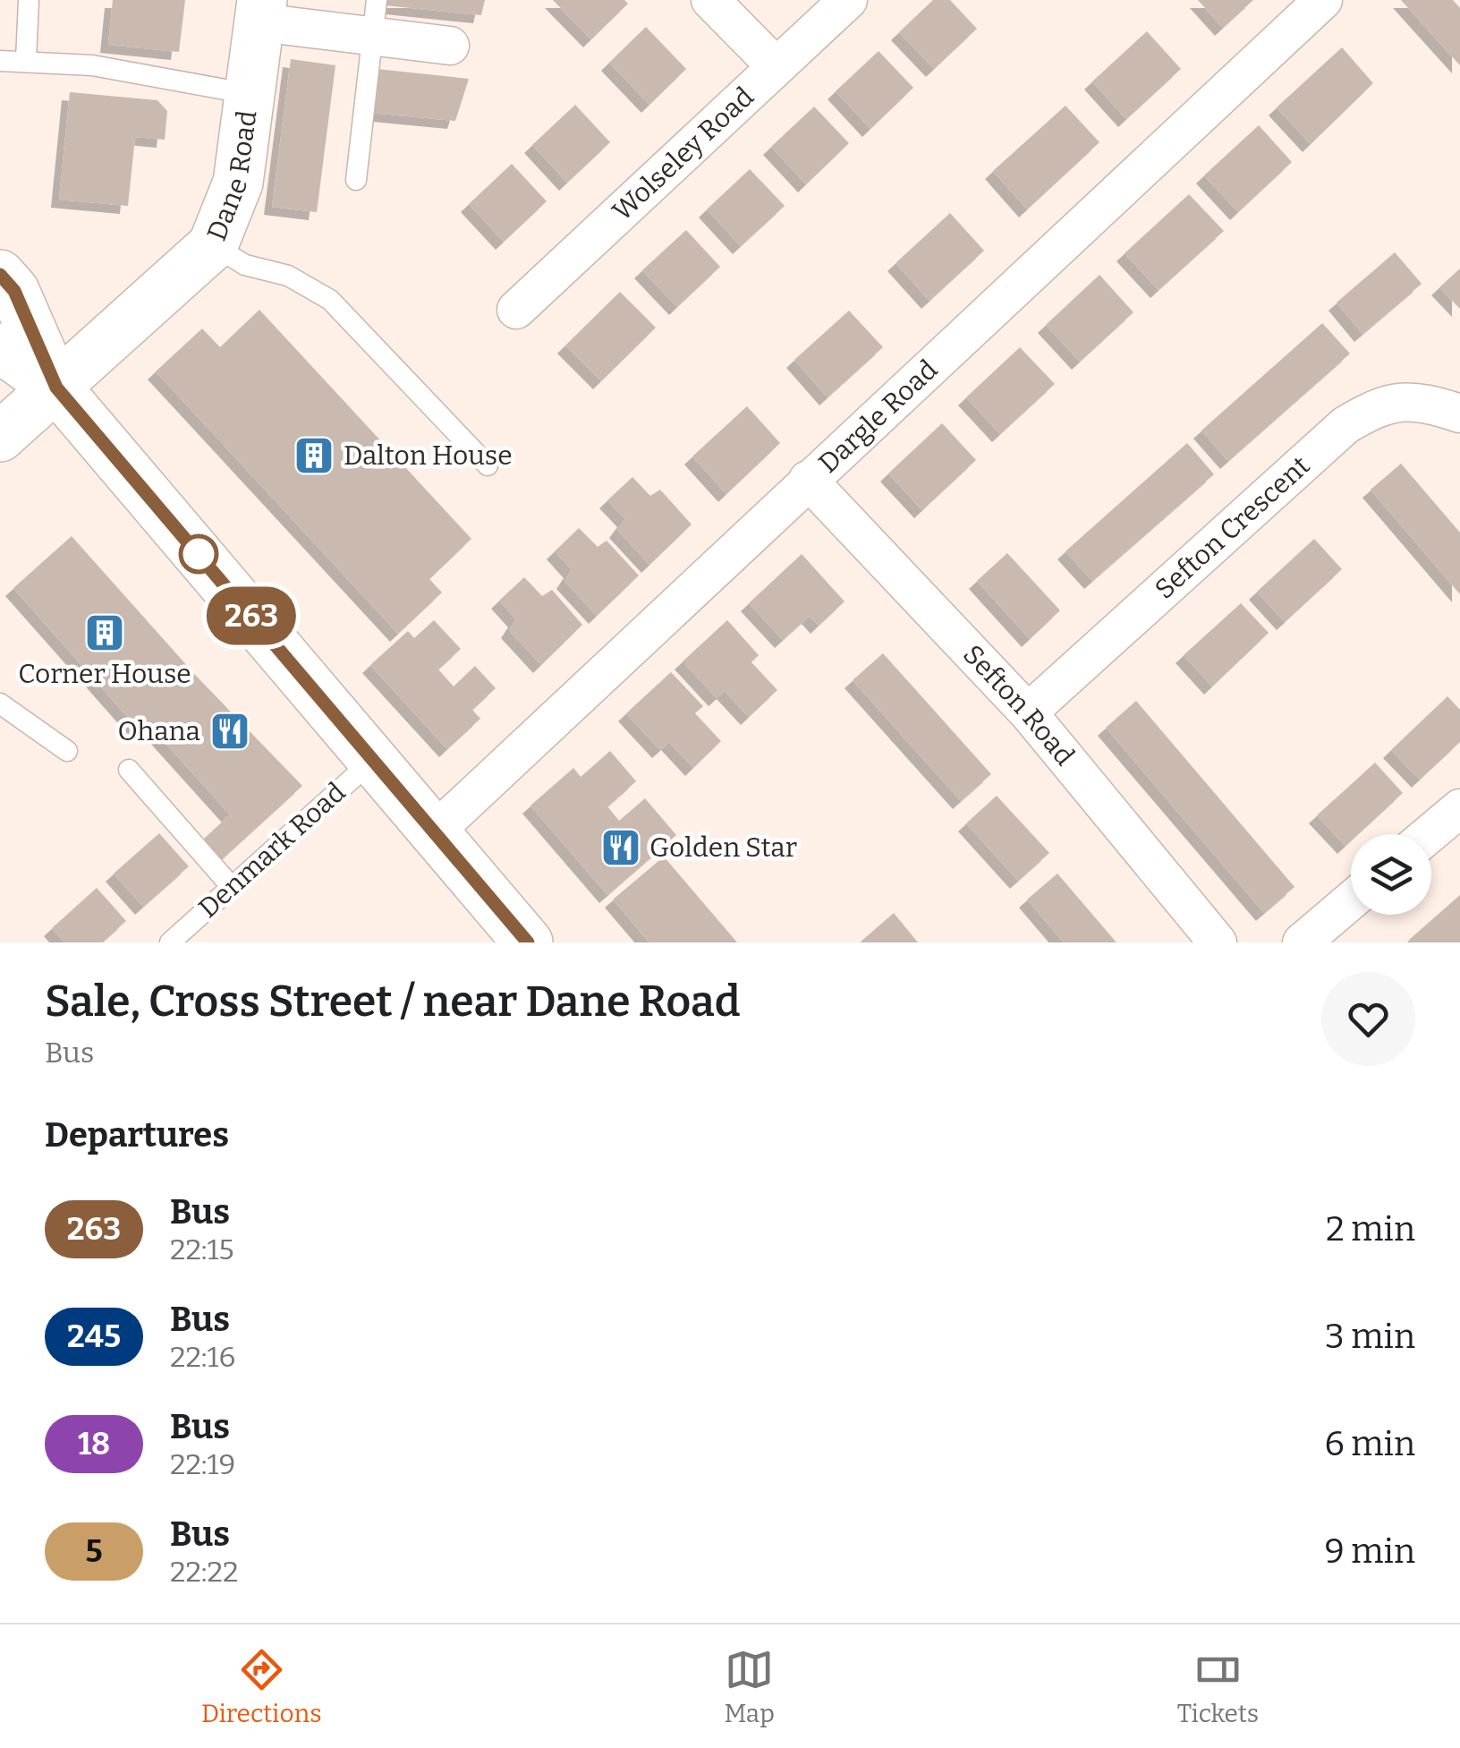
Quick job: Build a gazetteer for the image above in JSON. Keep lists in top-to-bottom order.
{
  "streets": {
    "main road": ["Dane Road"],
    "street": [
      "Wolseley Road",
      "Dargle Road",
      "Sefton Crescent",
      "Sefton Road"
    ],
    "lane": ["Denmark Road"]
  },
  "crossings": [
    ["Dargle Road", "Sefton Road"],
    ["Sefton Crescent", "Sefton Road"]
  ],
  "places": {
    "building": ["Dalton House", "Corner House"],
    "restaurant": ["Ohana", "Golden Star"]
  },
  "lines": ["bus line 263"],
  "page": {
    "on_map": "263",
    "heading": [
      ["Sale, Cross Street / near Dane Road", "Bus"],
      "Departures"
    ],
    "list": [
      {
        "mark": "263",
        "name": "Bus",
        "note": "22:15",
        "value": "2 min"
      },
      {
        "mark": "245",
        "name": "Bus",
        "note": "22:16",
        "value": "3 min"
      },
      {
        "mark": "18",
        "name": "Bus",
        "note": "22:19",
        "value": "6 min"
      },
      {
        "mark": "5",
        "name": "Bus",
        "note": "22:22",
        "value": "9 min"
      }
    ],
    "tabs": ["Directions", "Map", "Tickets"]
  }
}
